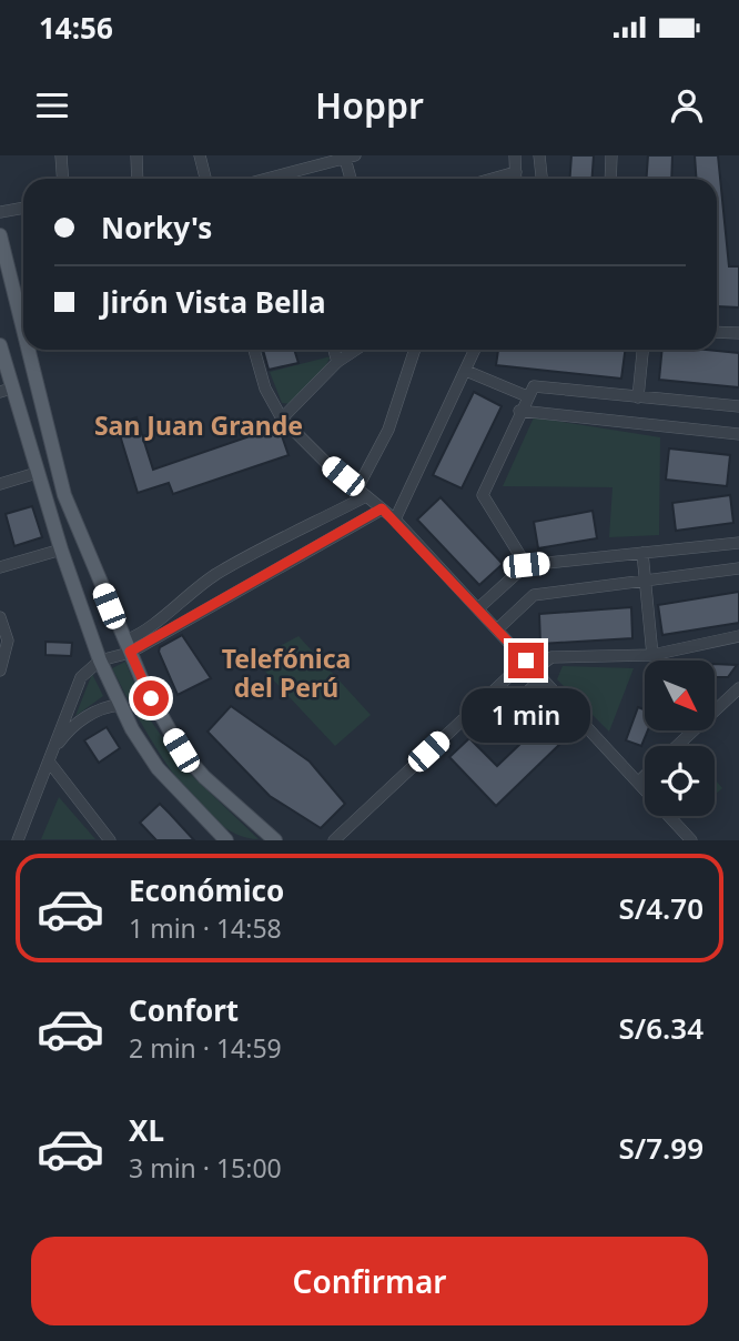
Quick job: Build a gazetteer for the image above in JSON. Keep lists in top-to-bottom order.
{
  "districts": ["San Juan Grande", "Telefónica del Perú"],
  "north": "bottom right",
  "page": {
    "status": "14:56",
    "header": "Hoppr",
    "banner": ["Norky's", "Jirón Vista Bella"],
    "bubble": "1 min",
    "list": [
      {
        "name": "Económico",
        "note": "1 min · 14:58",
        "value": "S/4.70"
      },
      {
        "name": "Confort",
        "note": "2 min · 14:59",
        "value": "S/6.34"
      },
      {
        "name": "XL",
        "note": "3 min · 15:00",
        "value": "S/7.99"
      }
    ],
    "buttons": "Confirmar"
  }
}
